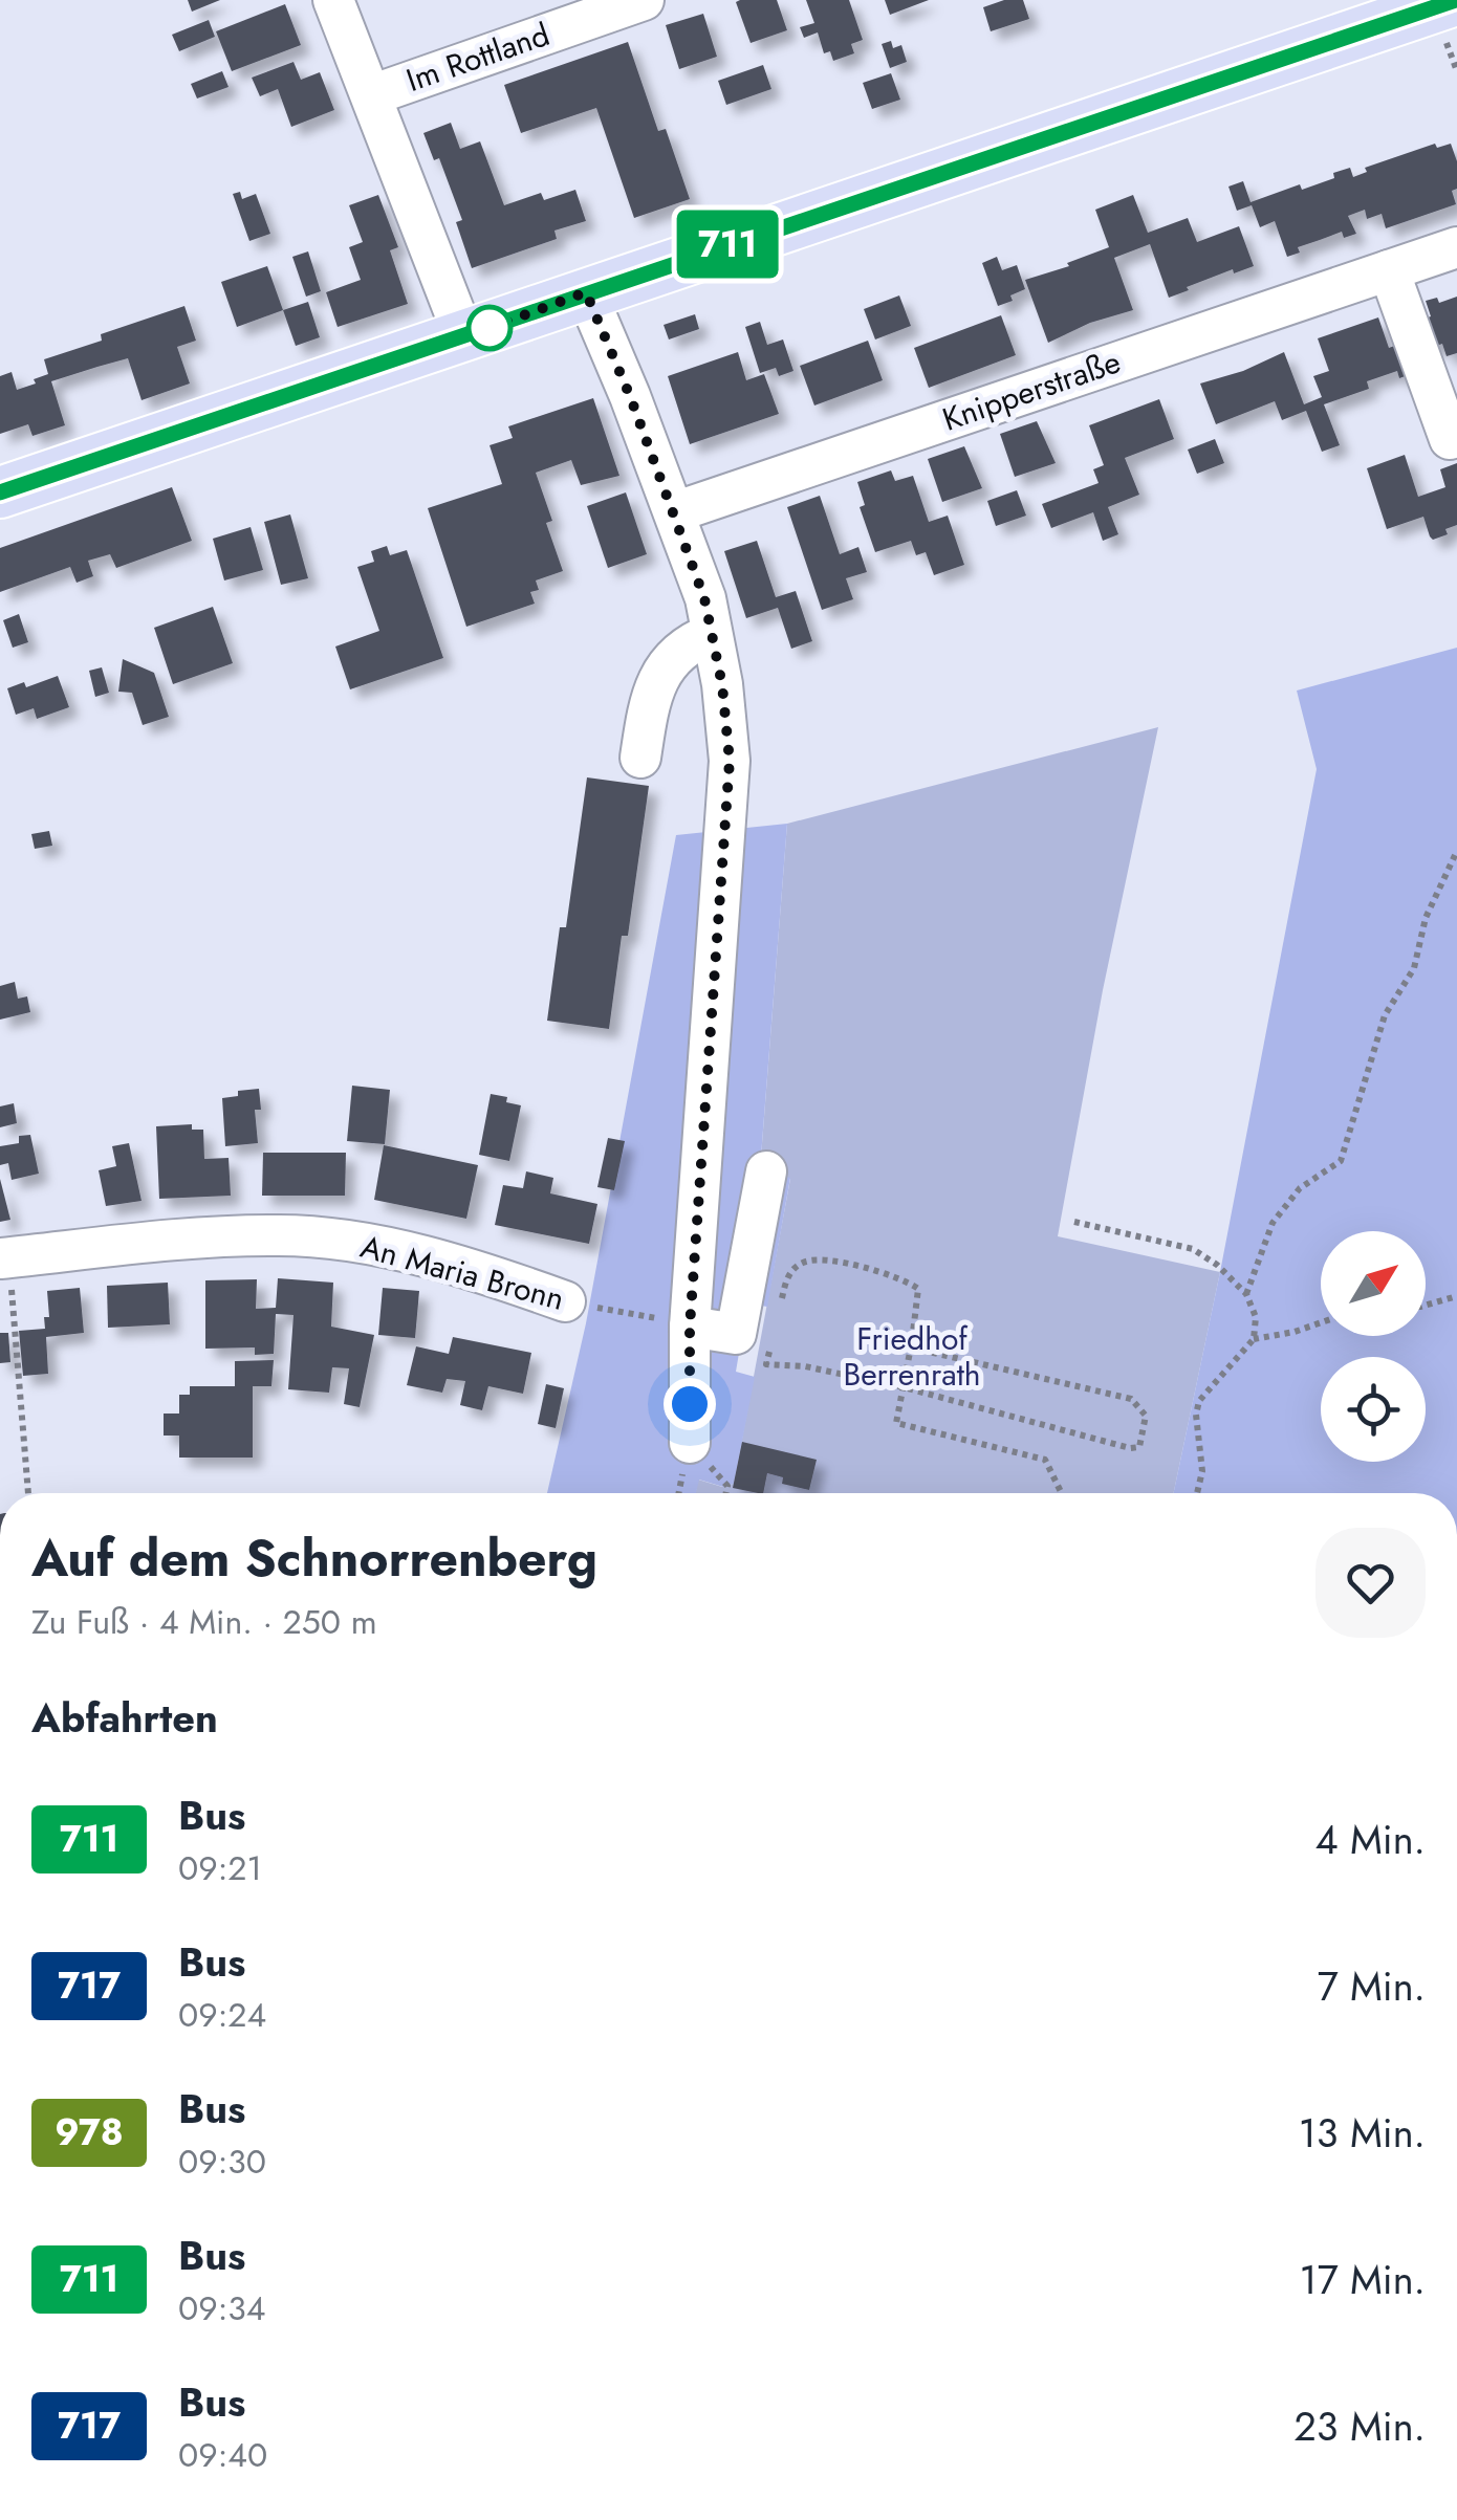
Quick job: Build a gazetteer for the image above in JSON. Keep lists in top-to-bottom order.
{
  "streets": {
    "street": ["Im Rottland", "Knipperstraße", "An Maria Bronn"]
  },
  "parks": ["Friedhof Berrenrath"],
  "lines": ["bus line 711"],
  "north": "top right",
  "page": {
    "on_map": "711",
    "heading": [
      ["Auf dem Schnorrenberg", "Zu Fuß · 4 Min. · 250 m"],
      "Abfahrten"
    ],
    "list": [
      {
        "mark": "711",
        "name": "Bus",
        "note": "09:21",
        "value": "4 Min."
      },
      {
        "mark": "717",
        "name": "Bus",
        "note": "09:24",
        "value": "7 Min."
      },
      {
        "mark": "978",
        "name": "Bus",
        "note": "09:30",
        "value": "13 Min."
      },
      {
        "mark": "711",
        "name": "Bus",
        "note": "09:34",
        "value": "17 Min."
      },
      {
        "mark": "717",
        "name": "Bus",
        "note": "09:40",
        "value": "23 Min."
      }
    ]
  }
}
